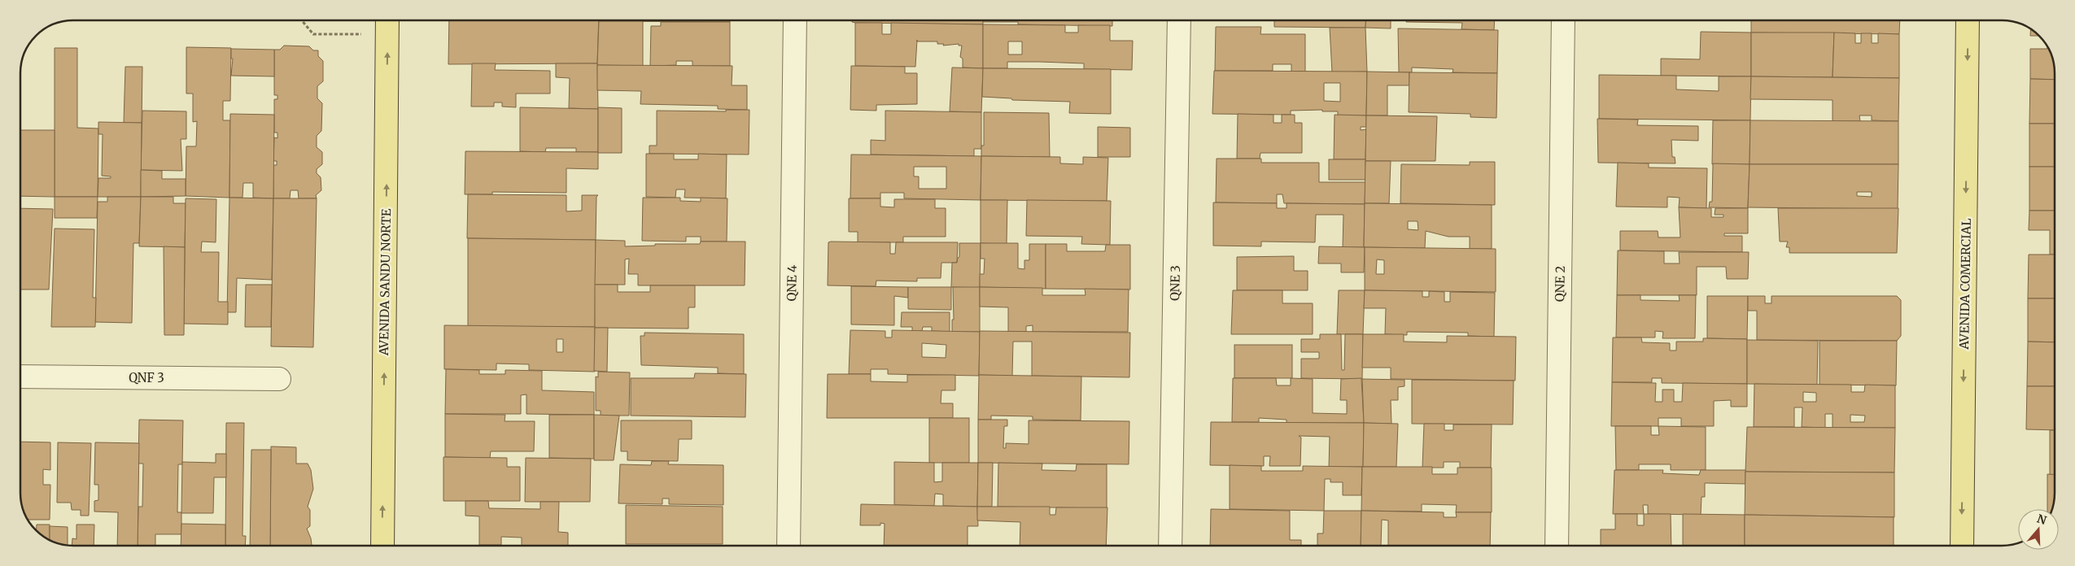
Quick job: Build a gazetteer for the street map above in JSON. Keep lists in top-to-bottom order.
{
  "streets": {
    "main road": ["AVENIDA SANDU NORTE", "AVENIDA COMERCIAL"],
    "street": [
      "QNE 4",
      "QNE 3",
      "QNE 2",
      "QNF 3"
    ]
  },
  "one_way": ["AVENIDA SANDU NORTE", "AVENIDA COMERCIAL"],
  "north": "top"
}
